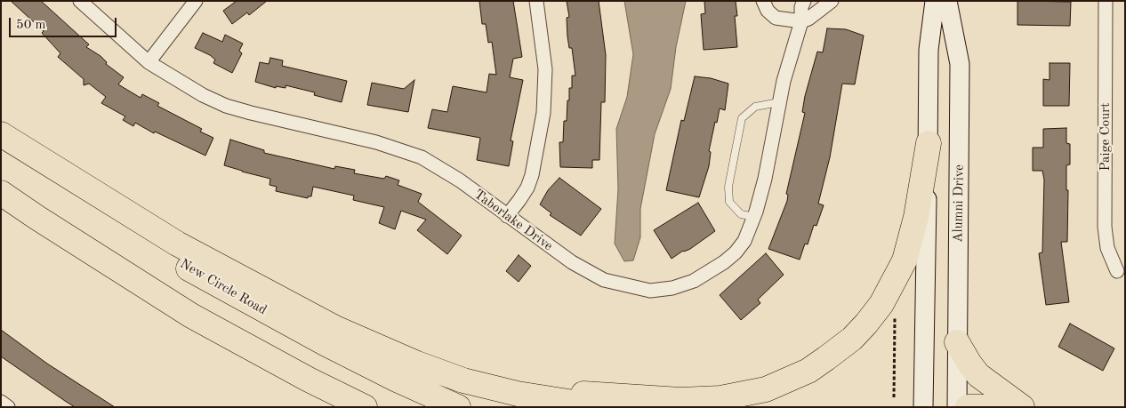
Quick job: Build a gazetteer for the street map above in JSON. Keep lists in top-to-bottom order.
{
  "streets": {
    "highway": ["New Circle Road"],
    "main road": ["Alumni Drive"],
    "street": ["Paige Court", "Taborlake Drive"]
  },
  "scale_bar": "50 m"
}
